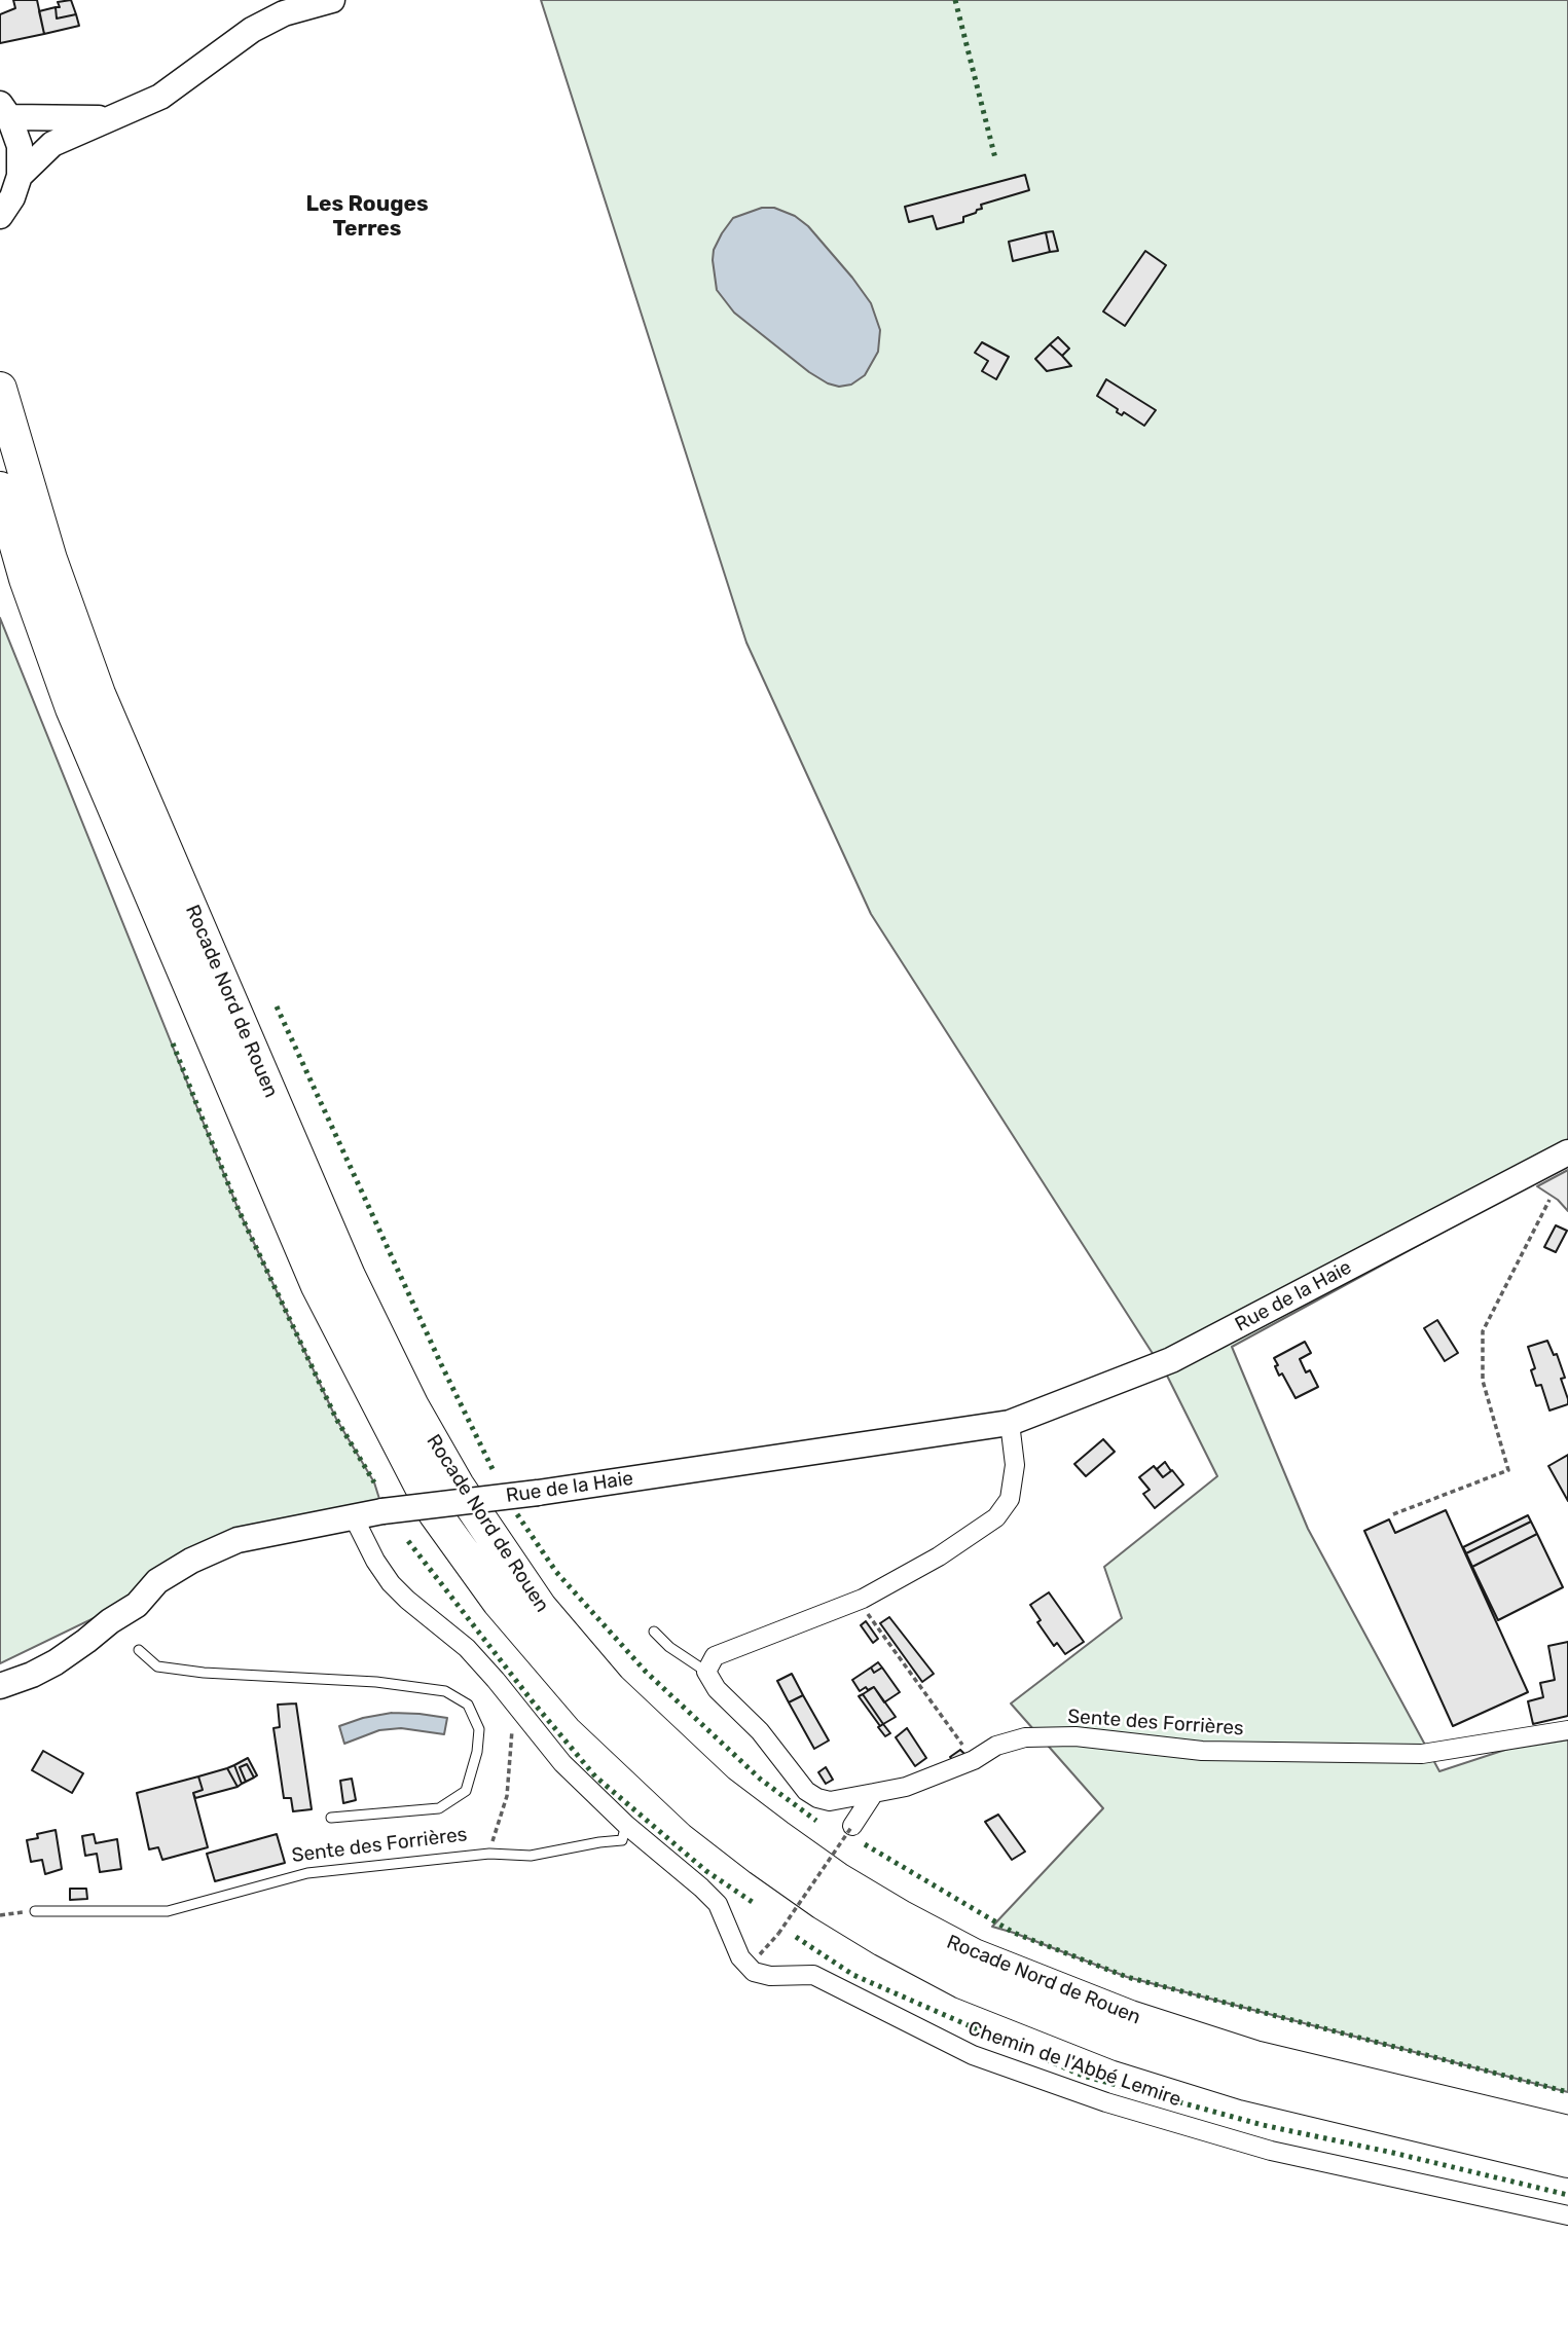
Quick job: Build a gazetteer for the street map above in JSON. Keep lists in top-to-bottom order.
{
  "streets": {
    "highway": ["Rocade Nord de Rouen"],
    "street": ["Rue de la Haie", "Sente des Forrières", "Chemin de l'Abbé Lemire"]
  },
  "crossings": [
    ["Rue de la Haie", "Chemin de l'Abbé Lemire"],
    ["Sente des Forrières", "Chemin de l'Abbé Lemire"]
  ],
  "districts": ["Les Rouges Terres"]
}
